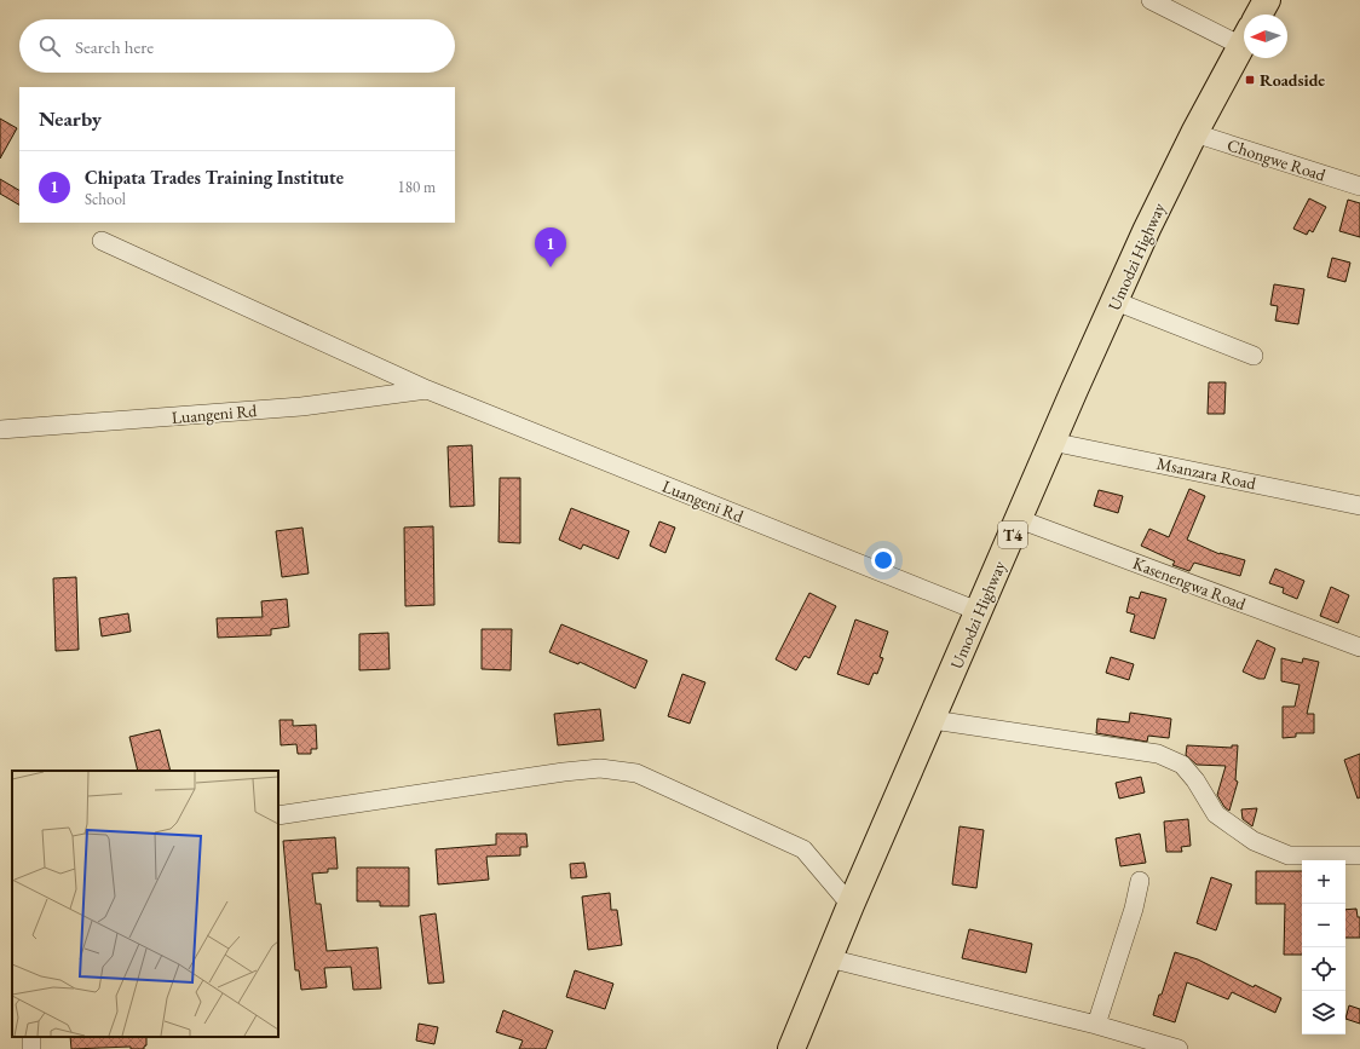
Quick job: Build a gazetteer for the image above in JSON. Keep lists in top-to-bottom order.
{
  "streets": {
    "highway": ["Umodzi Highway", "T4"],
    "street": [
      "Chongwe Road",
      "Luangeni Rd",
      "Msanzara Road",
      "Kasenengwa Road"
    ]
  },
  "crossings": [
    ["Chongwe Road", "Umodzi Highway"],
    ["Umodzi Highway", "Luangeni Rd"],
    ["Umodzi Highway", "Msanzara Road"],
    ["Umodzi Highway", "Kasenengwa Road"]
  ],
  "places": {
    "transit": ["Roadside"]
  },
  "north": "left",
  "page": {
    "search": "Search here",
    "heading": "Nearby",
    "list": [
      {
        "mark": "1",
        "name": "Chipata Trades Training Institute",
        "note": "School",
        "value": "180 m"
      }
    ],
    "pins": "1",
    "map_buttons": ["+", "−"]
  }
}
